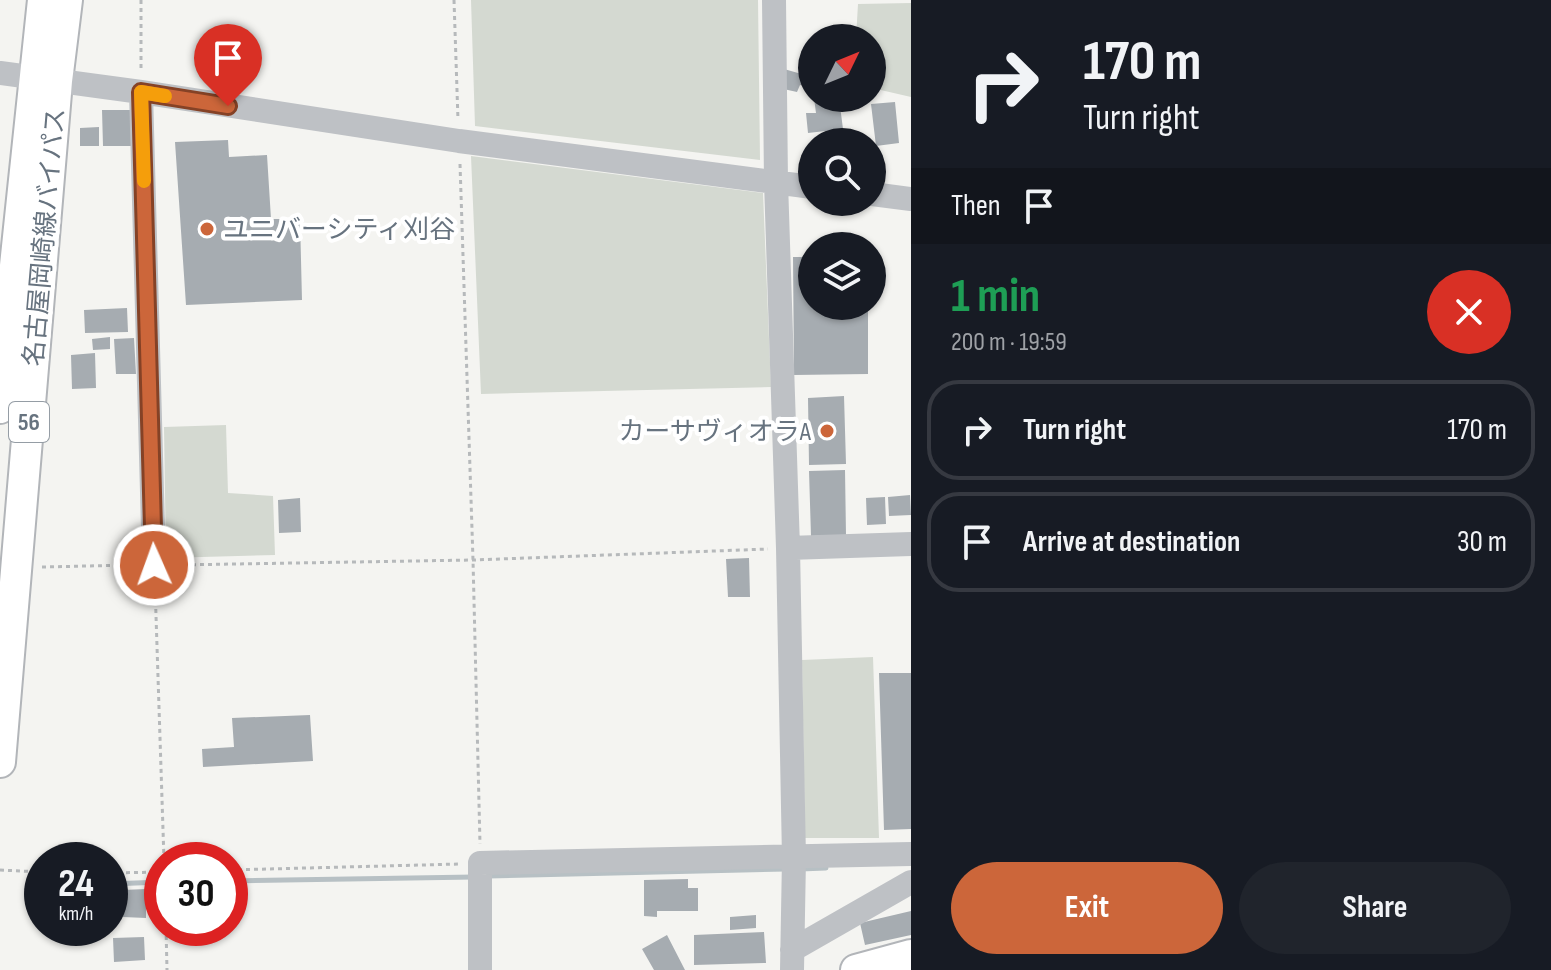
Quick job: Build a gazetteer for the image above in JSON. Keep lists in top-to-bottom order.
{
  "streets": {
    "main road": ["名古屋岡崎線バイパス", "56"]
  },
  "places": ["ユニバーシティ刈谷", "カーサヴィオラA"],
  "north": "top right",
  "page": {
    "turn": ["170 m", "Turn right"],
    "then": "Then",
    "heading": ["1 min", "200 m · 19:59"],
    "list": [
      {
        "name": "Turn right",
        "value": "170 m"
      },
      {
        "name": "Arrive at destination",
        "value": "30 m"
      }
    ],
    "speed": "24 km/h",
    "limit": "30",
    "buttons": ["Exit", "Share"]
  }
}
